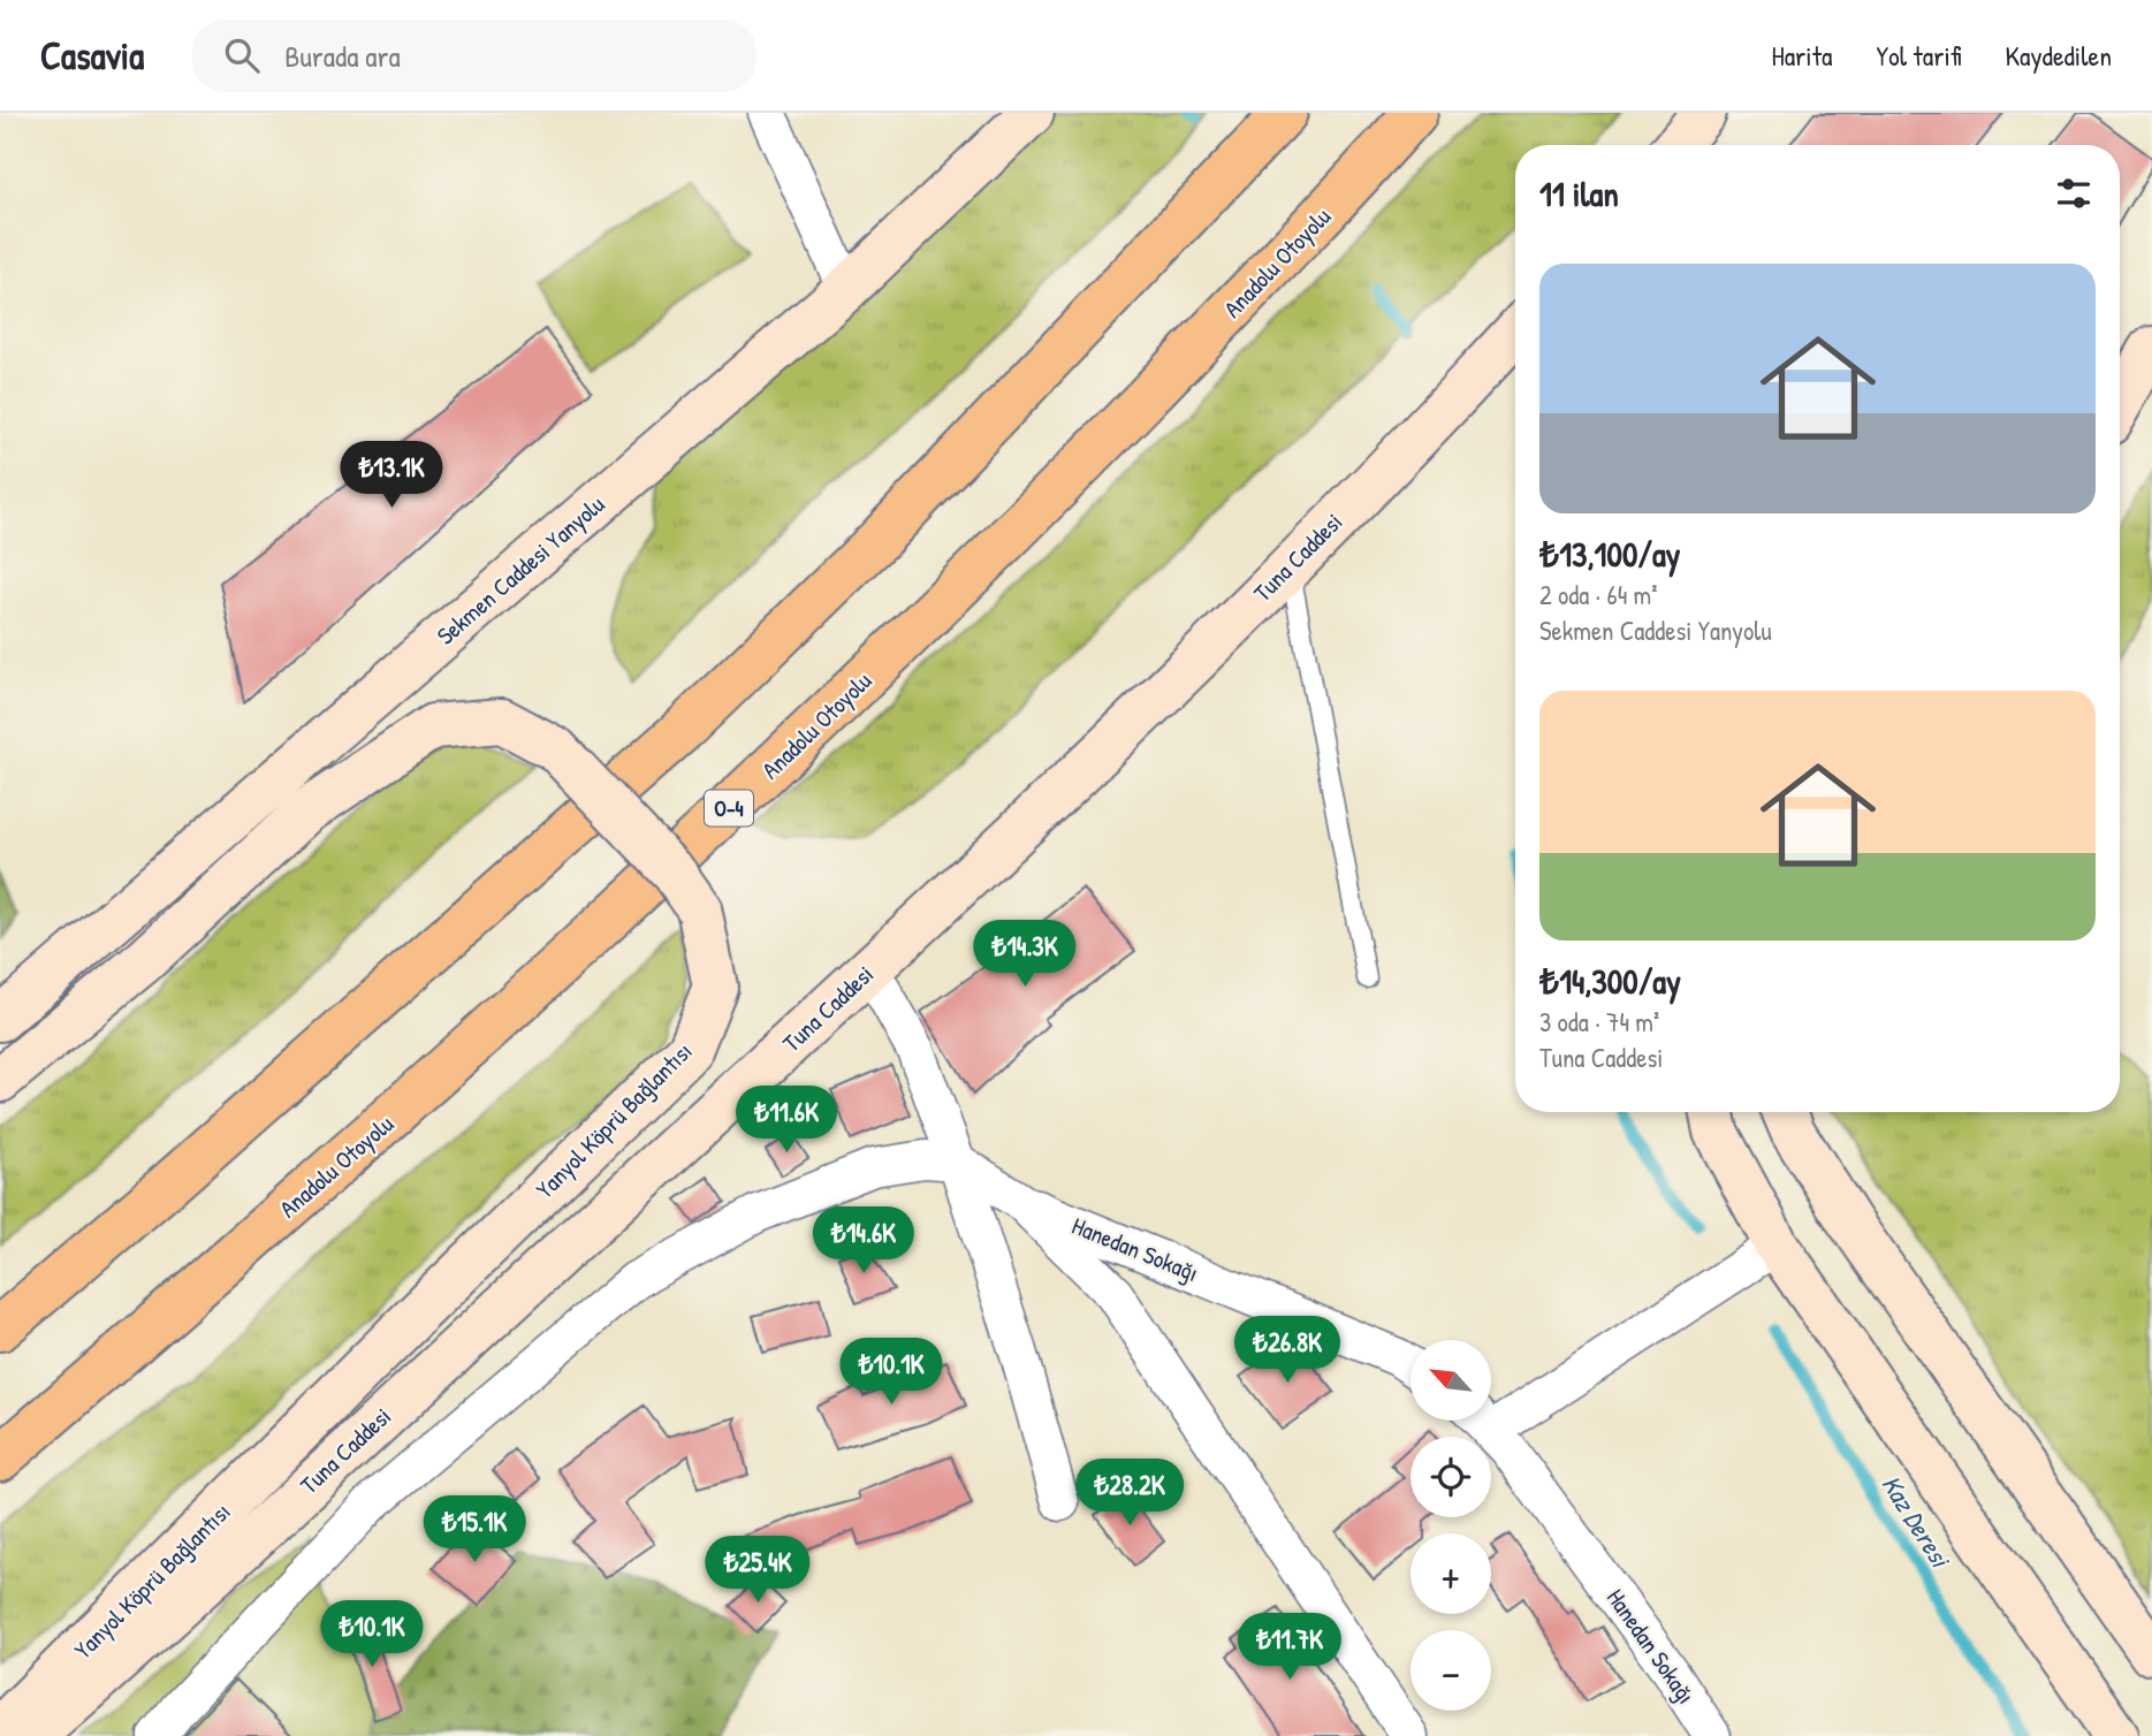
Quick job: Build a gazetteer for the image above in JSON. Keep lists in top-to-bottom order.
{
  "streets": {
    "highway": ["Anadolu Otoyolu", "O-4"],
    "main road": ["Tuna Caddesi", "Sekmen Caddesi Yanyolu", "Yanyol Köprü Bağlantısı"],
    "street": ["Hanedan Sokağı"]
  },
  "water": ["Kaz Deresi"],
  "north": "top left",
  "page": {
    "header": "Casavia",
    "search": "Burada ara",
    "nav": ["Harita", "Yol tarifi", "Kaydedilen"],
    "heading": "11 ilan",
    "list": [
      {
        "name": "₺13,100/ay",
        "note": "2 oda · 64 m² · Sekmen Caddesi Yanyolu"
      },
      {
        "name": "₺14,300/ay",
        "note": "3 oda · 74 m² · Tuna Caddesi"
      }
    ],
    "price": [
      "₺13.1K",
      "₺14.3K",
      "₺11.6K",
      "₺14.6K",
      "₺26.8K",
      "₺10.1K",
      "₺28.2K",
      "₺15.1K",
      "₺25.4K",
      "₺10.1K",
      "₺11.7K"
    ],
    "map_buttons": ["+", "−"]
  }
}
